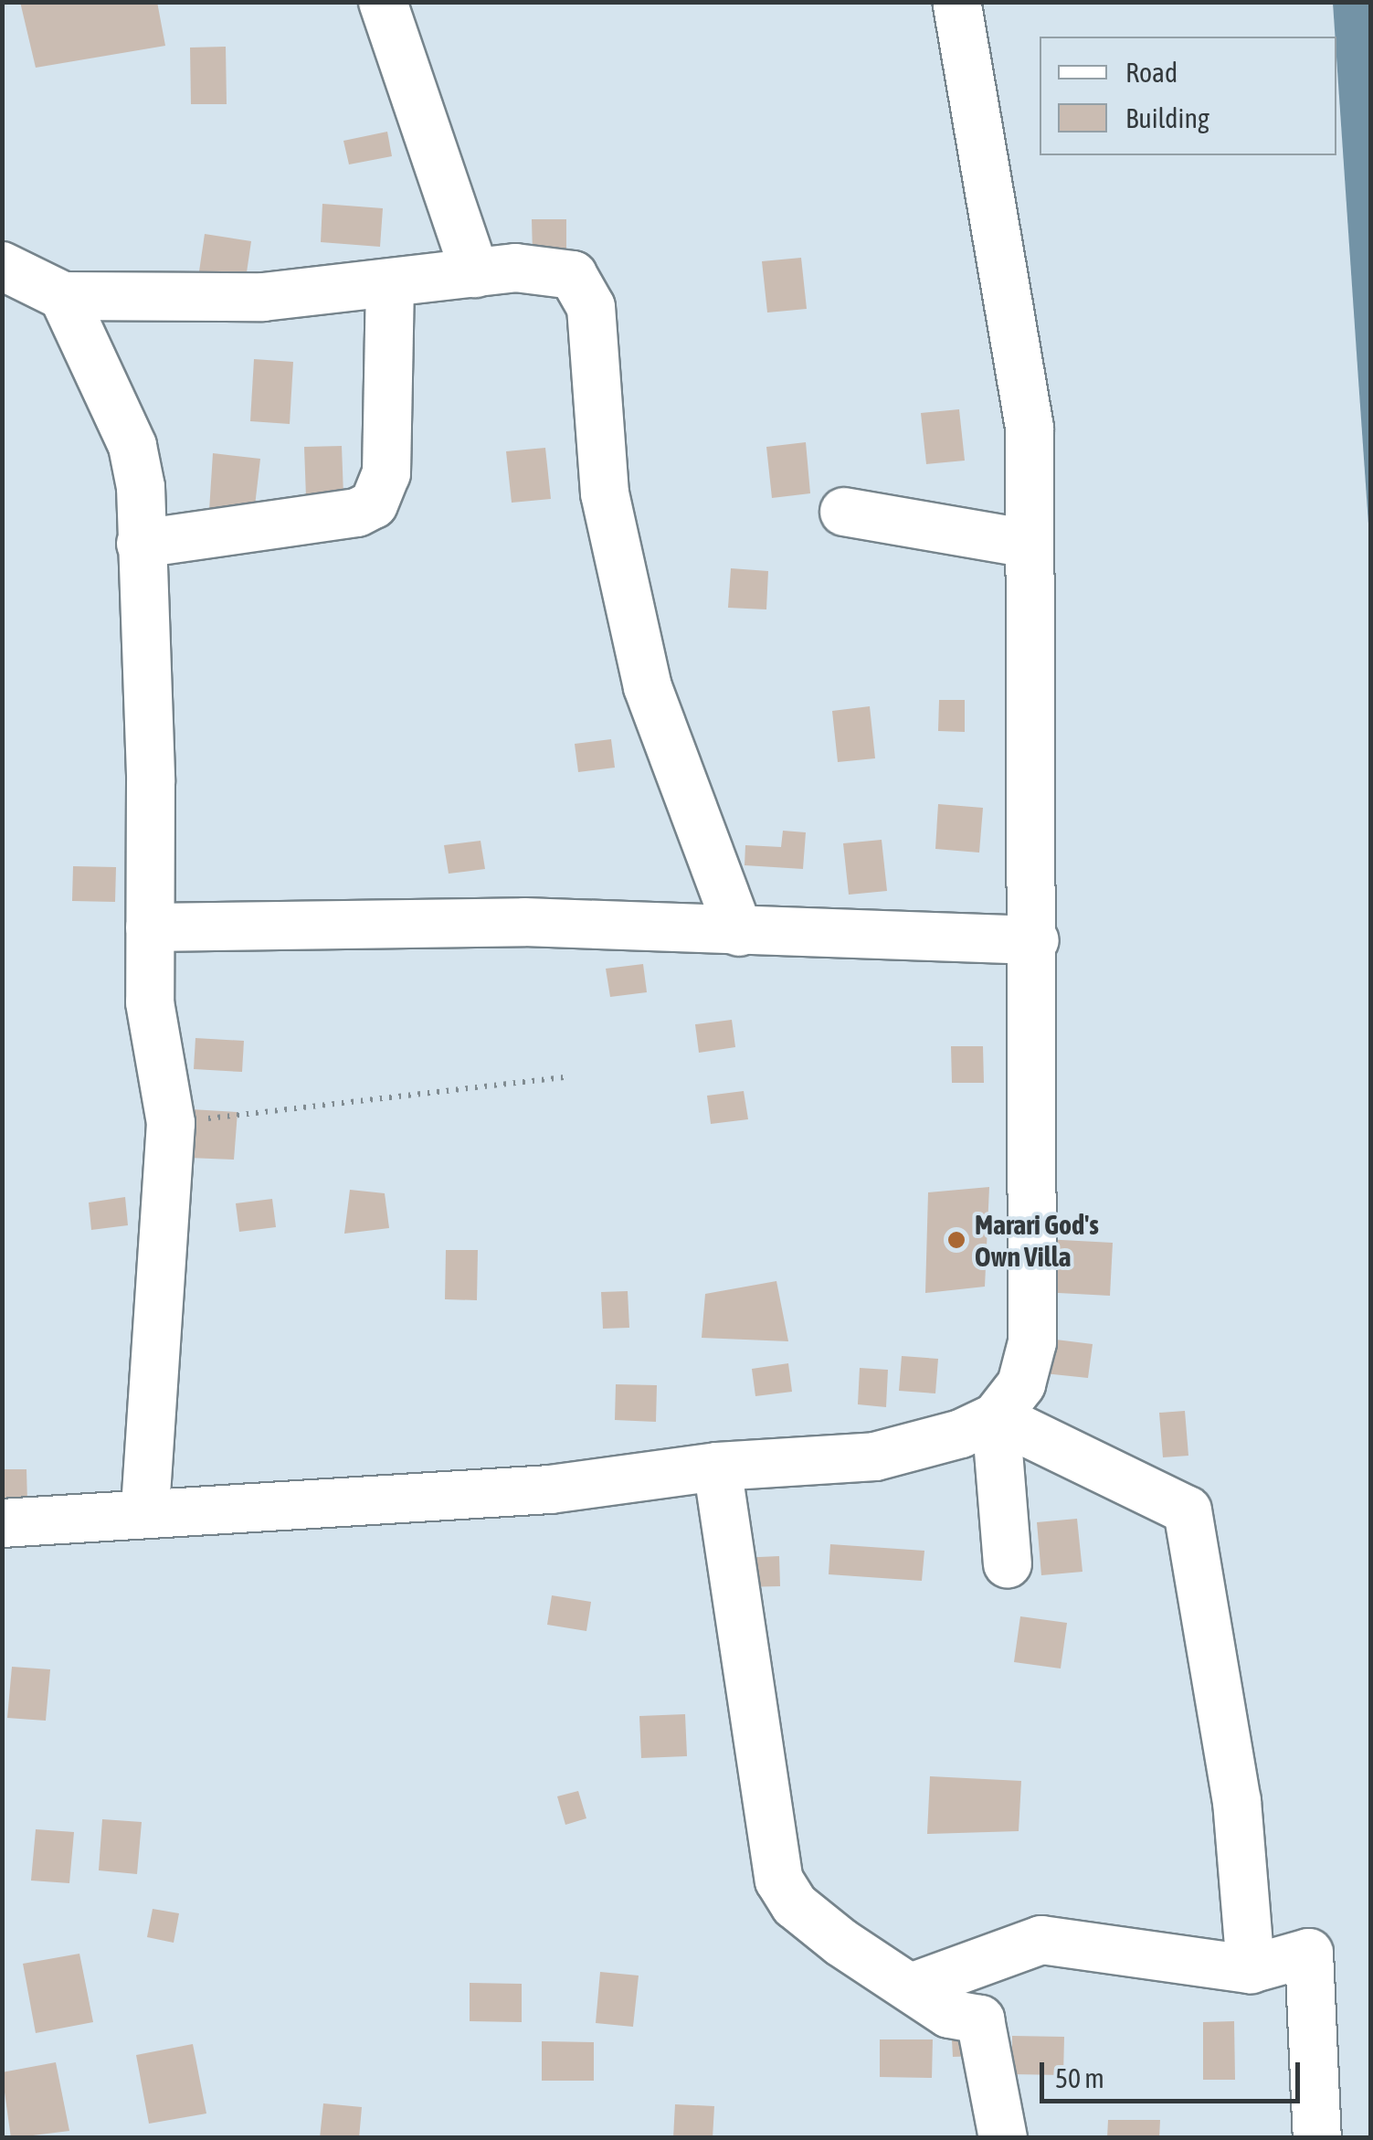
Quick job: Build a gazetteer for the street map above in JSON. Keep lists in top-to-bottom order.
{
  "places": ["Marari God's Own Villa"],
  "legend": ["Road", "Building"],
  "scale_bar": "50 m"
}
